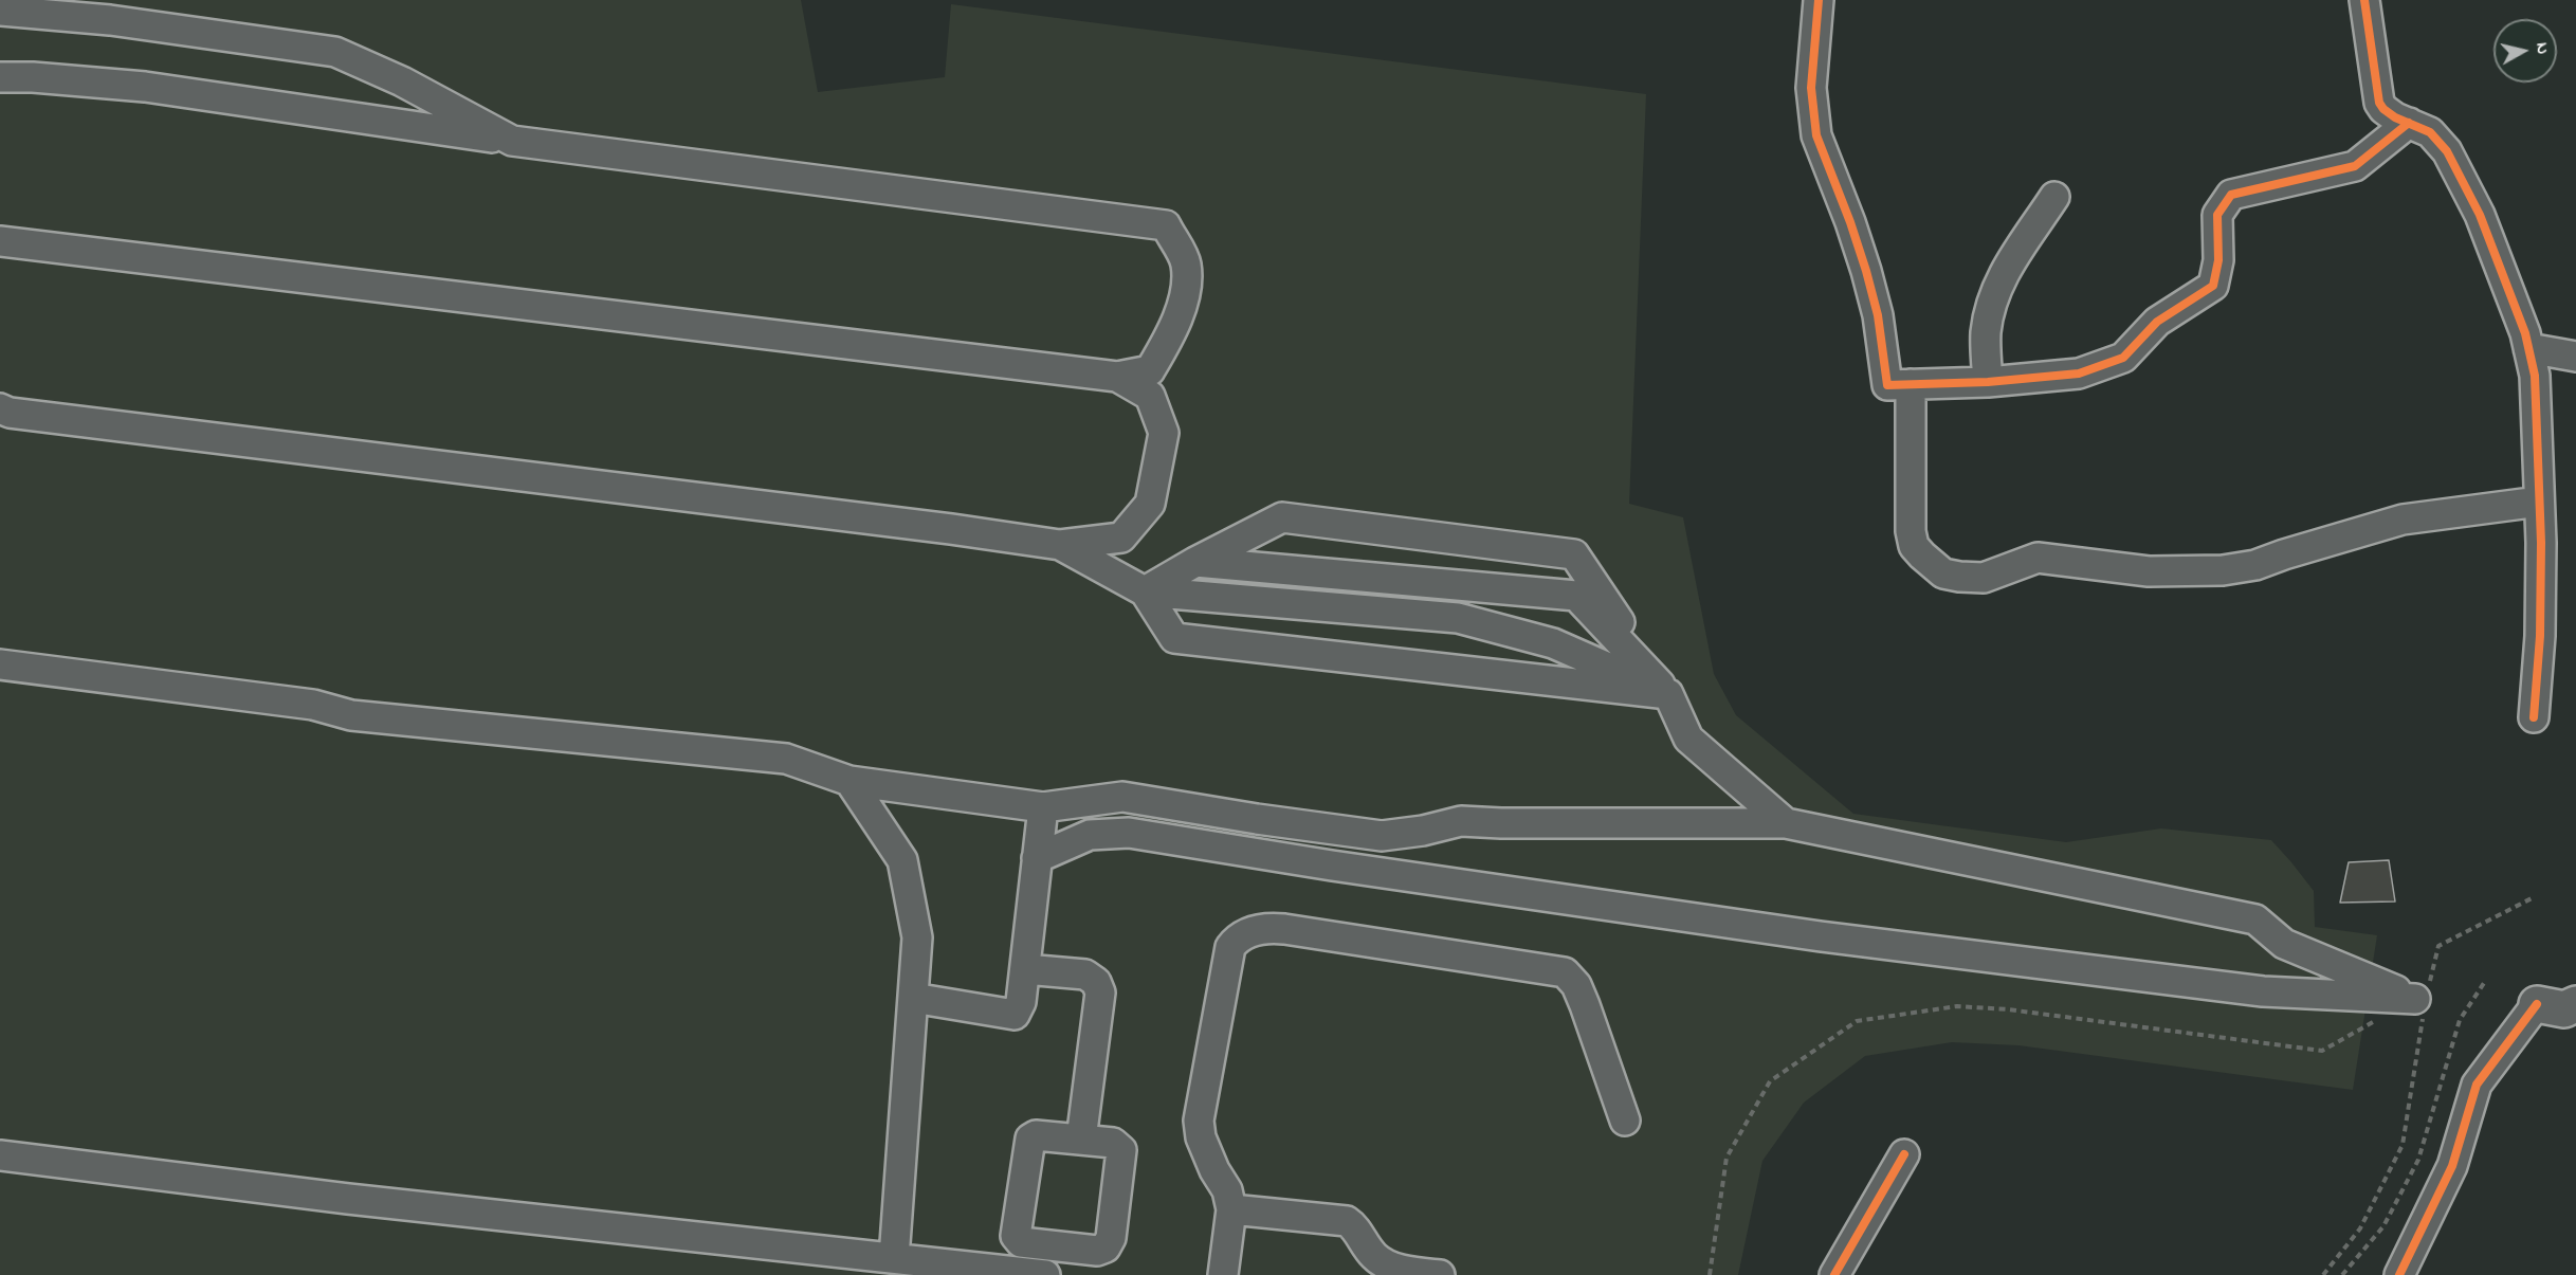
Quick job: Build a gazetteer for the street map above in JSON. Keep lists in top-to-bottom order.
{
  "north": "right"
}
